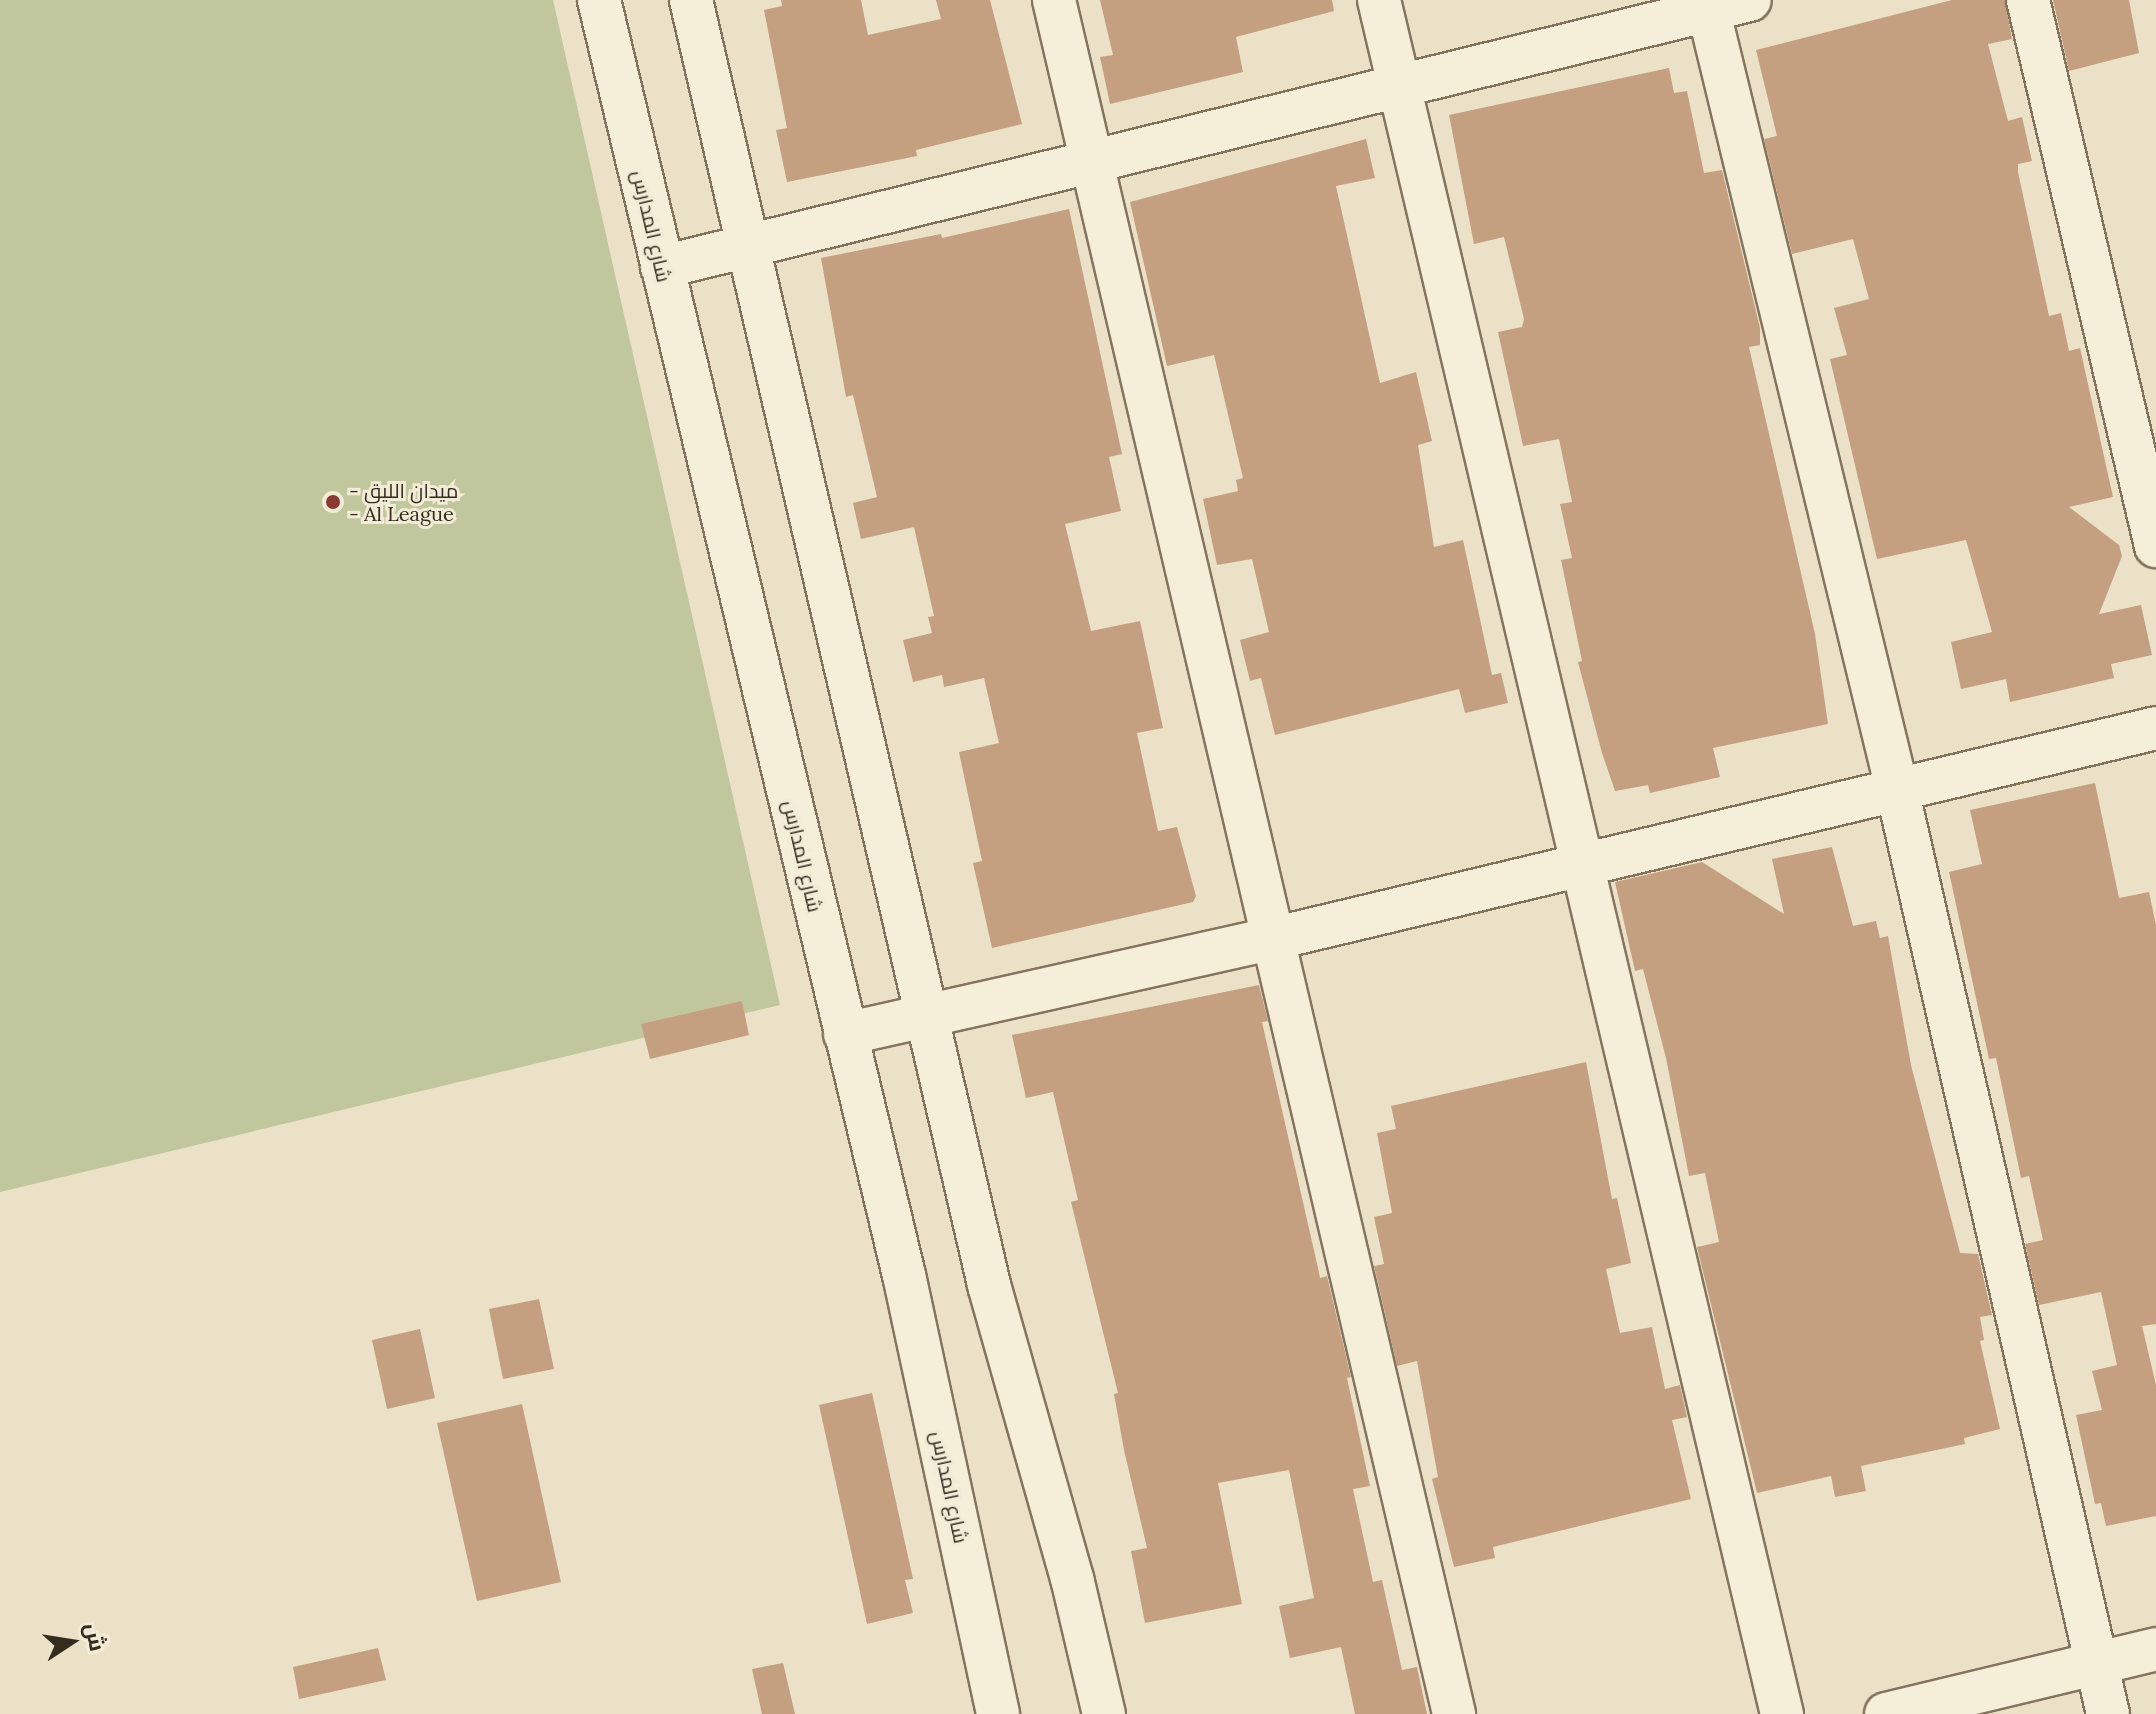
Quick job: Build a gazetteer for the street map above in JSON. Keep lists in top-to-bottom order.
{
  "streets": {
    "street": ["شارع المدارس"]
  },
  "places": ["- ميدان الليق - Al League"],
  "north": "right"
}
